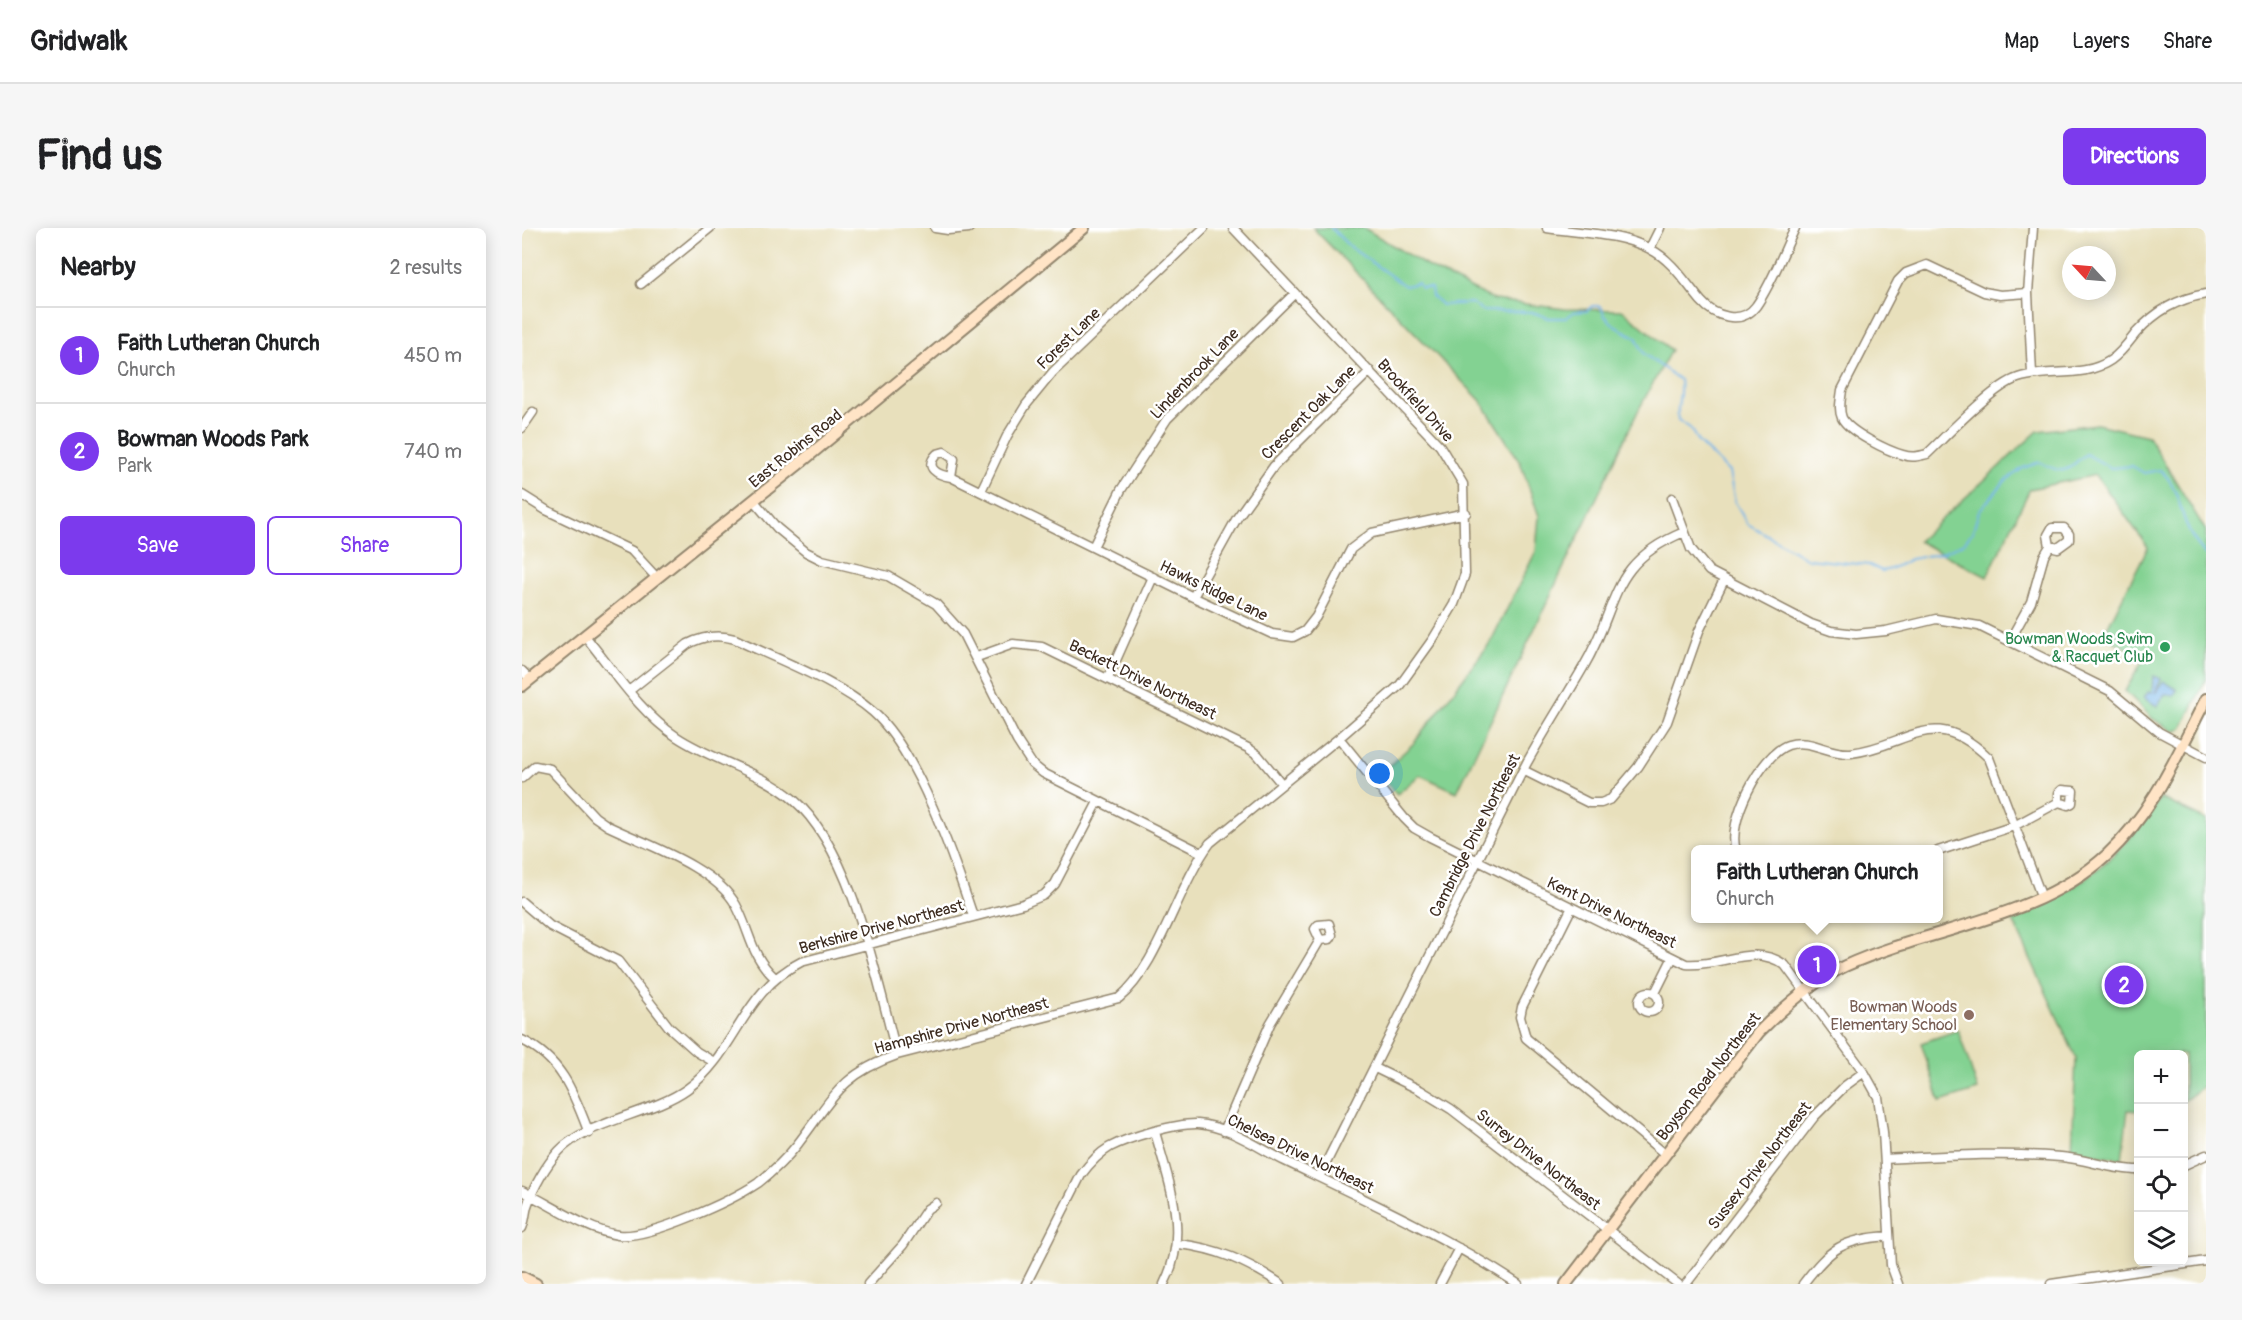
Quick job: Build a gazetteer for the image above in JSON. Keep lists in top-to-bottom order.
{
  "streets": {
    "main road": ["East Robins Road", "Boyson Road Northeast"],
    "street": [
      "Forest Lane",
      "Lindenbrook Lane",
      "Brookfield Drive",
      "Crescent Oak Lane",
      "Hawks Ridge Lane",
      "Beckett Drive Northeast",
      "Cambridge Drive Northeast",
      "Kent Drive Northeast",
      "Berkshire Drive Northeast",
      "Hampshire Drive Northeast",
      "Chelsea Drive Northeast",
      "Surrey Drive Northeast",
      "Sussex Drive Northeast"
    ]
  },
  "crossings": [
    ["Forest Lane", "Hawks Ridge Lane"],
    ["Lindenbrook Lane", "Brookfield Drive"],
    ["Lindenbrook Lane", "Hawks Ridge Lane"],
    ["Brookfield Drive", "Crescent Oak Lane"],
    ["Brookfield Drive", "Hawks Ridge Lane"],
    ["Brookfield Drive", "Kent Drive Northeast"],
    ["Brookfield Drive", "Hampshire Drive Northeast"],
    ["Crescent Oak Lane", "Hawks Ridge Lane"],
    ["Beckett Drive Northeast", "Hampshire Drive Northeast"],
    ["Cambridge Drive Northeast", "Kent Drive Northeast"],
    ["Cambridge Drive Northeast", "Chelsea Drive Northeast"],
    ["Cambridge Drive Northeast", "Surrey Drive Northeast"],
    ["Kent Drive Northeast", "Hampshire Drive Northeast"],
    ["Kent Drive Northeast", "Boyson Road Northeast"],
    ["Kent Drive Northeast", "Sussex Drive Northeast"],
    ["Berkshire Drive Northeast", "Hampshire Drive Northeast"],
    ["Boyson Road Northeast", "Surrey Drive Northeast"]
  ],
  "places": ["Bowman Woods Swim & Racquet Club", "Bowman Woods Elementary School"],
  "north": "top left",
  "page": {
    "header": "Gridwalk",
    "nav": ["Map", "Layers", "Share"],
    "buttons": [
      "Directions",
      ["Save", "Share"]
    ],
    "title": "Find us",
    "heading": ["Nearby", "2 results"],
    "list": [
      {
        "mark": "1",
        "name": "Faith Lutheran Church",
        "note": "Church",
        "value": "450 m"
      },
      {
        "mark": "2",
        "name": "Bowman Woods Park",
        "note": "Park",
        "value": "740 m"
      }
    ],
    "popup": ["Faith Lutheran Church", "Church"],
    "pins": ["1", "2"],
    "map_buttons": ["+", "−"]
  }
}
